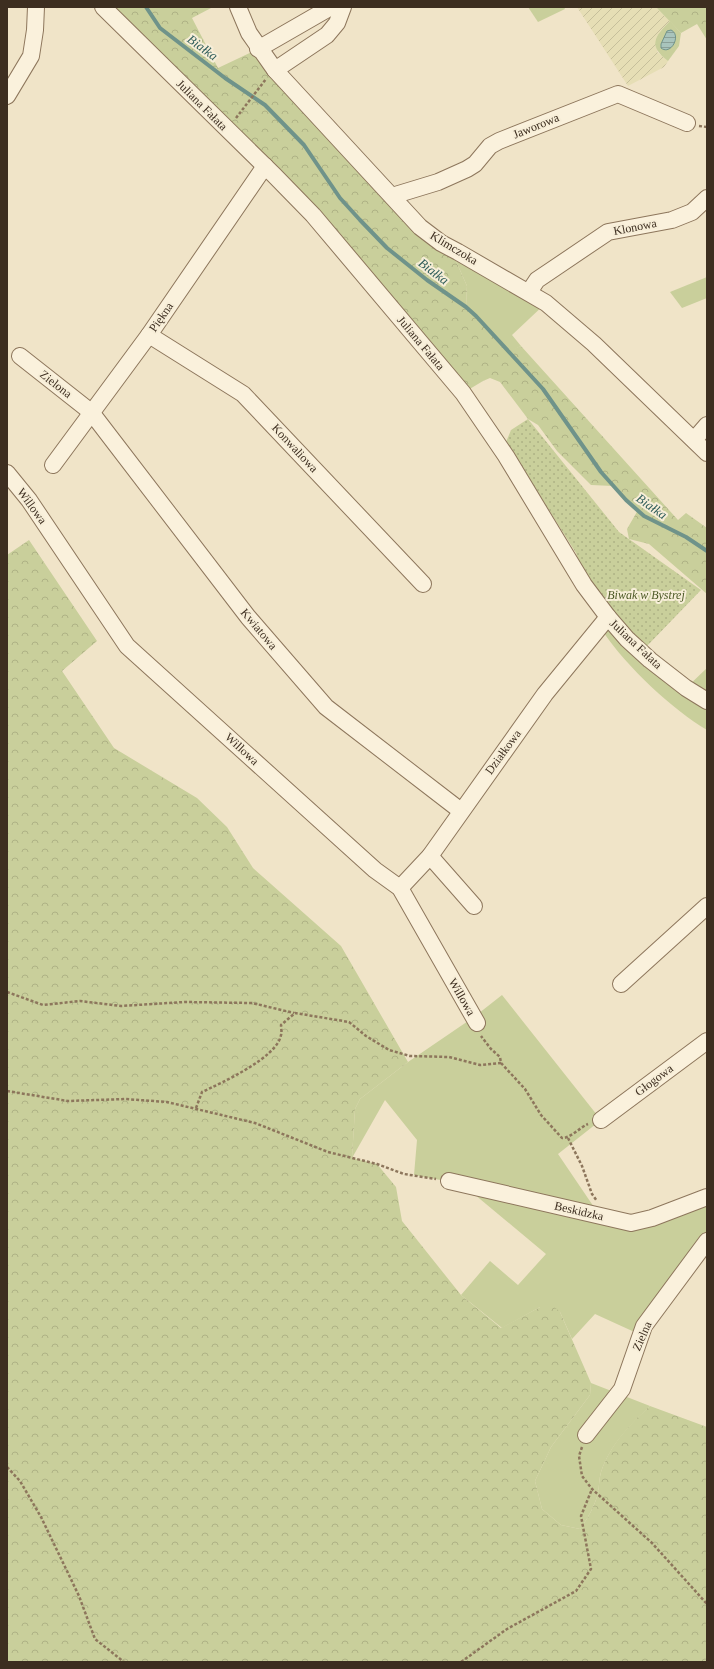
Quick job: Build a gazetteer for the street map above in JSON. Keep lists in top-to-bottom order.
{
  "streets": {
    "street": [
      "Juliana Fałata",
      "Jaworowa",
      "Klonowa",
      "Klimczoka",
      "Piękna",
      "Zielona",
      "Konwaliowa",
      "Willowa",
      "Kwiatowa",
      "Działkowa",
      "Głogowa",
      "Beskidzka",
      "Zielna"
    ]
  },
  "crossings": [
    ["Juliana Fałata", "Piękna"],
    ["Juliana Fałata", "Działkowa"],
    ["Jaworowa", "Klimczoka"],
    ["Klonowa", "Klimczoka"],
    ["Piękna", "Zielona"],
    ["Piękna", "Konwaliowa"],
    ["Piękna", "Kwiatowa"],
    ["Zielona", "Kwiatowa"],
    ["Willowa", "Działkowa"],
    ["Kwiatowa", "Działkowa"]
  ],
  "water": ["Białka"],
  "parks": ["Biwak w Bystrej"]
}
